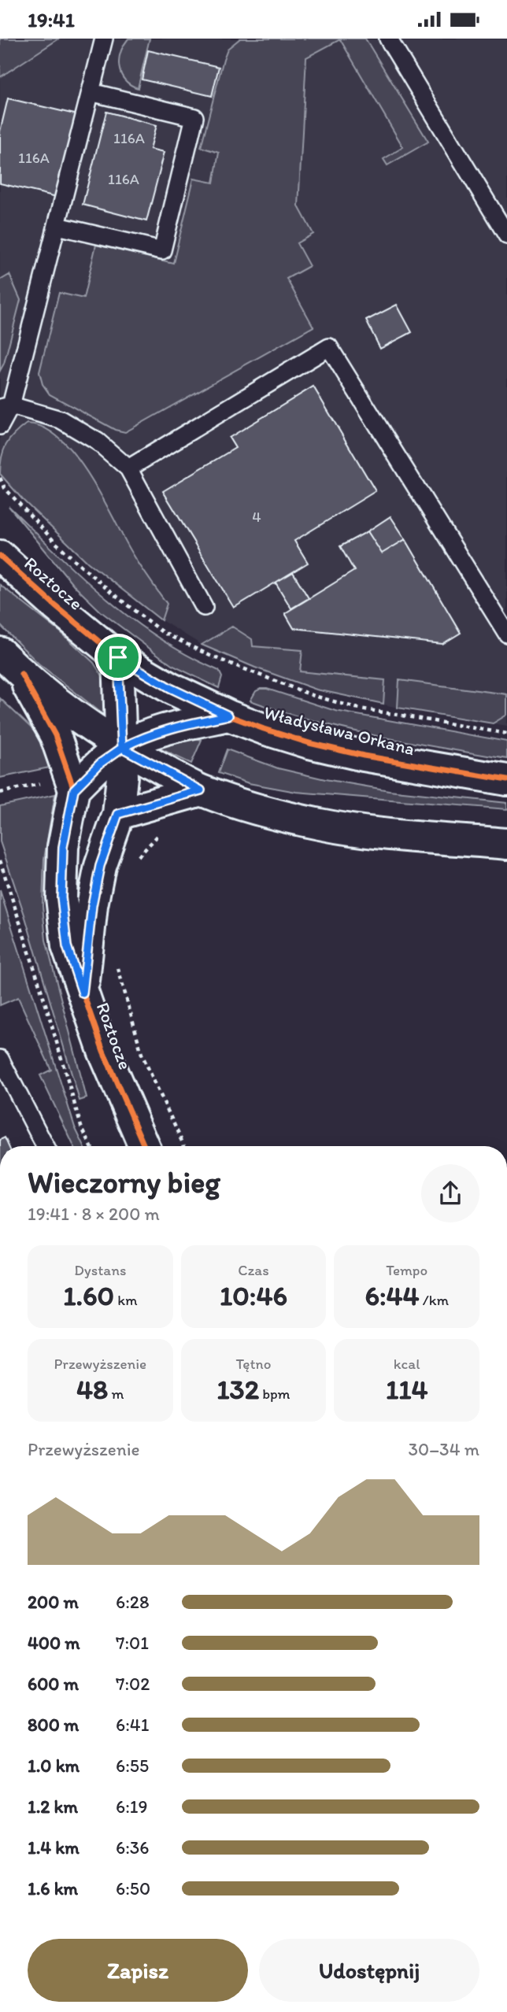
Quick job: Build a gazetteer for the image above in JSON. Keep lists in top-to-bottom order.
{
  "streets": {
    "street": ["Roztocze", "Władysława Orkana"]
  },
  "crossings": [
    ["Roztocze", "Władysława Orkana"]
  ],
  "house_numbers": [
    "116A",
    "116A",
    "116A",
    "4"
  ],
  "page": {
    "status": "19:41",
    "heading": ["Wieczorny bieg", "19:41 · 8 × 200 m"],
    "stats": [
      ["Dystans", "1.60 km"],
      ["Czas", "10:46"],
      ["Tempo", "6:44 /km"],
      ["Przewyższenie", "48 m"],
      ["Tętno", "132 bpm"],
      ["kcal", "114"]
    ],
    "chart": ["Przewyższenie", "30–34 m"],
    "list": [
      {
        "name": "200 m",
        "note": "6:28"
      },
      {
        "name": "400 m",
        "note": "7:01"
      },
      {
        "name": "600 m",
        "note": "7:02"
      },
      {
        "name": "800 m",
        "note": "6:41"
      },
      {
        "name": "1.0 km",
        "note": "6:55"
      },
      {
        "name": "1.2 km",
        "note": "6:19"
      },
      {
        "name": "1.4 km",
        "note": "6:36"
      },
      {
        "name": "1.6 km",
        "note": "6:50"
      }
    ],
    "buttons": ["Zapisz", "Udostępnij"]
  }
}
